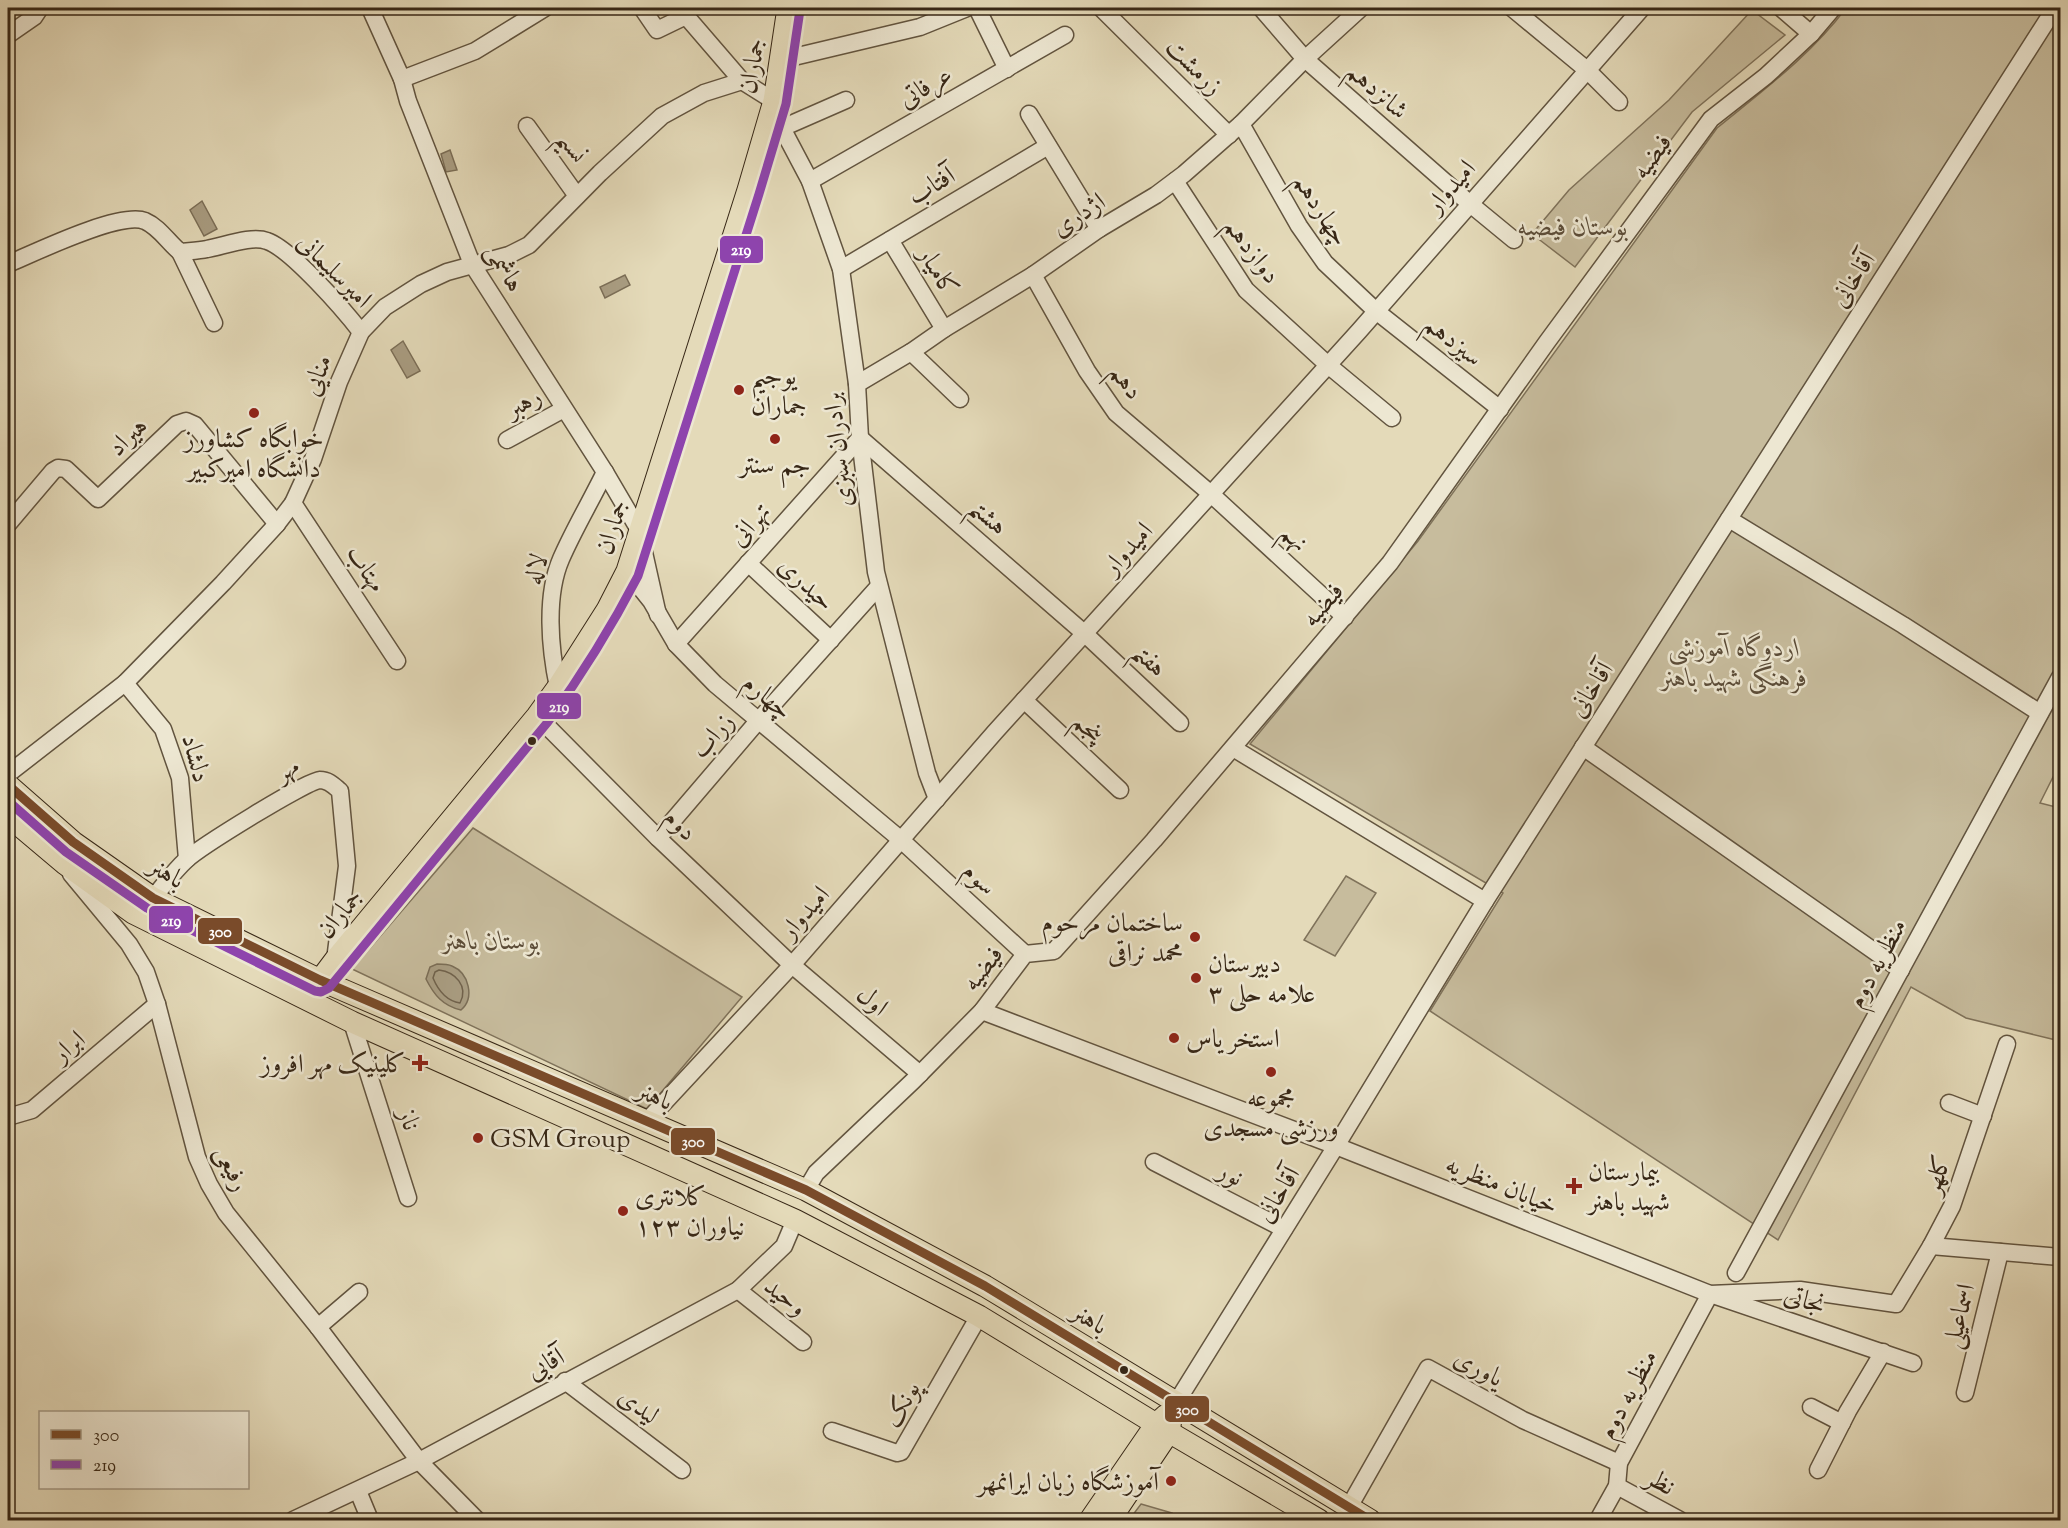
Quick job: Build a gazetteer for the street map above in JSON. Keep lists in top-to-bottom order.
{
  "streets": {
    "main road": ["جماران", "باهنر"],
    "street": [
      "زرمشت",
      "عرفاتی",
      "شانزدهم",
      "نسیم",
      "فیضیه",
      "آفتاب",
      "امیدوار",
      "چهاردهم",
      "اژدری",
      "دوازدهم",
      "هاشمی",
      "امیرسلیمانی",
      "کامیار",
      "آقاخانی",
      "سیزدهم",
      "منایی",
      "دهم",
      "رهبر",
      "هیراد",
      "برادران سبزی",
      "هشتم",
      "تهرانی",
      "نهم",
      "مهتاب",
      "لاله",
      "حیدری",
      "هفتم",
      "چهارم",
      "پنجم",
      "زراب",
      "دلشاد",
      "مهر",
      "دوم",
      "سوم",
      "منظریه دوم",
      "اول",
      "ابرار",
      "ناز",
      "رفیعی",
      "نور",
      "کلهر",
      "خیابان منظریه",
      "وحید",
      "نجاتی",
      "اسماعیلی",
      "آقایی",
      "یاوری",
      "پونک",
      "لیدی",
      "نظر"
    ]
  },
  "crossings": [
    ["جماران", "هاشمی"],
    ["جماران", "برادران سبزی"],
    ["جماران", "لاله"],
    ["جماران", "چهارم"],
    ["جماران", "مهر"],
    ["جماران", "دوم"],
    ["جماران", "باهنر"],
    ["زرمشت", "چهاردهم"],
    ["زرمشت", "اژدری"],
    ["عرفاتی", "برادران سبزی"],
    ["شانزدهم", "امیدوار"],
    ["شانزدهم", "اژدری"],
    ["نسیم", "منایی"],
    ["فیضیه", "سیزدهم"],
    ["فیضیه", "نهم"],
    ["فیضیه", "باهنر"],
    ["فیضیه", "سوم"],
    ["فیضیه", "اول"],
    ["فیضیه", "خیابان منظریه"],
    ["آفتاب", "کامیار"],
    ["آفتاب", "برادران سبزی"],
    ["امیدوار", "چهاردهم"],
    ["امیدوار", "دوازدهم"],
    ["امیدوار", "سیزدهم"],
    ["امیدوار", "دهم"],
    ["امیدوار", "برادران سبزی"],
    ["امیدوار", "هشتم"],
    ["امیدوار", "نهم"],
    ["امیدوار", "هفتم"],
    ["امیدوار", "چهارم"],
    ["امیدوار", "پنجم"],
    ["امیدوار", "دوم"],
    ["امیدوار", "باهنر"],
    ["امیدوار", "سوم"],
    ["امیدوار", "اول"],
    ["چهاردهم", "اژدری"],
    ["چهاردهم", "سیزدهم"],
    ["اژدری", "دوازدهم"],
    ["اژدری", "کامیار"],
    ["اژدری", "دهم"],
    ["اژدری", "برادران سبزی"],
    ["هاشمی", "منایی"],
    ["هاشمی", "رهبر"],
    ["هاشمی", "لاله"],
    ["هاشمی", "چهارم"],
    ["امیرسلیمانی", "منایی"],
    ["آقاخانی", "باهنر"],
    ["آقاخانی", "نور"],
    ["آقاخانی", "خیابان منظریه"],
    ["منایی", "هیراد"],
    ["منایی", "مهتاب"],
    ["منایی", "دلشاد"],
    ["دهم", "نهم"],
    ["برادران سبزی", "هشتم"],
    ["برادران سبزی", "تهرانی"],
    ["برادران سبزی", "زراب"],
    ["هشتم", "تهرانی"],
    ["هشتم", "هفتم"],
    ["تهرانی", "حیدری"],
    ["تهرانی", "چهارم"],
    ["حیدری", "زراب"],
    ["چهارم", "زراب"],
    ["چهارم", "سوم"],
    ["زراب", "دوم"],
    ["دلشاد", "مهر"],
    ["مهر", "باهنر"],
    ["دوم", "اول"],
    ["باهنر", "ناز"],
    ["باهنر", "رفیعی"],
    ["باهنر", "آقایی"],
    ["باهنر", "یاوری"],
    ["باهنر", "پونک"],
    ["منظریه دوم", "خیابان منظریه"],
    ["منظریه دوم", "نجاتی"],
    ["منظریه دوم", "یاوری"],
    ["منظریه دوم", "نظر"],
    ["ابرار", "رفیعی"],
    ["رفیعی", "آقایی"],
    ["کلهر", "خیابان منظریه"],
    ["خیابان منظریه", "نجاتی"],
    ["وحید", "آقایی"],
    ["آقایی", "لیدی"]
  ],
  "parks": ["بوستان فیضیه", "اردوگاه آموزشی فرهنگی شهید باهنر", "بوستان باهنر"],
  "places": {
    "other": [
      "یوجیم جماران",
      "خوابگاه کشاورز دانشگاه امیرکبیر",
      "جم سنتر",
      "ساختمان مرحوم محمد نراقی",
      "دبیرستان علامه حلی ۳",
      "استخر یاس",
      "مجموعه ورزشی مسجدی",
      "GSM Group",
      "کلانتری ۱۲۳ نیاوران",
      "آموزشگاه زبان ایرانمهر"
    ],
    "health": ["کلینیک مهر افروز", "بیمارستان شهید باهنر"]
  },
  "lines": ["transit line 219", "transit line 300"],
  "legend": ["300", "219"]
}
